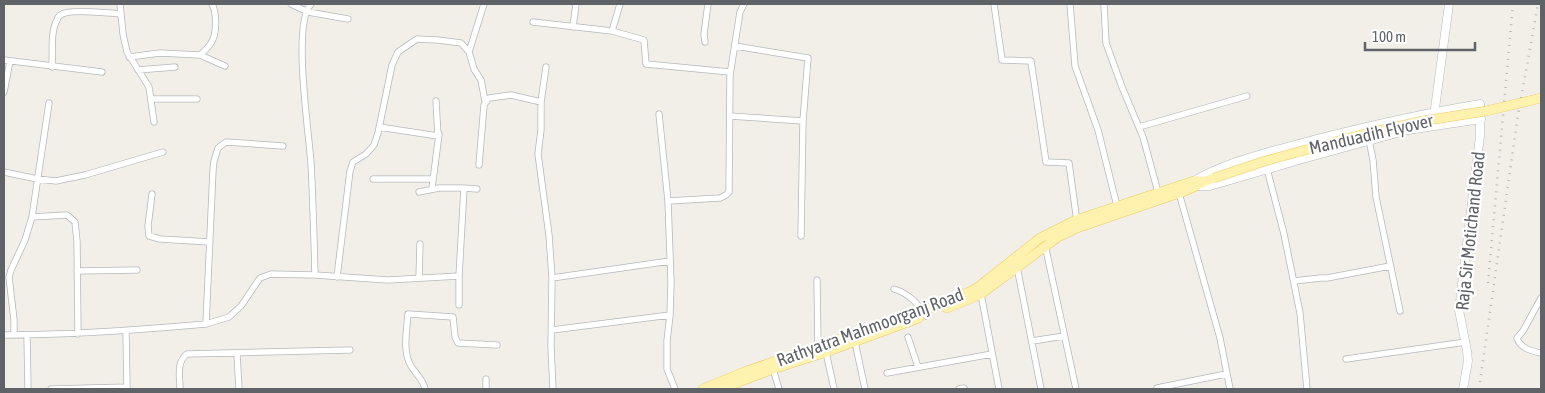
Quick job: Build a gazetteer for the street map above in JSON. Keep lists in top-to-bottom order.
{
  "streets": {
    "main road": ["Manduadih Flyover", "Rathyatra Mahmoorganj Road"],
    "street": ["Raja Sir Motichand Road"]
  },
  "crossings": [
    ["Manduadih Flyover", "Rathyatra Mahmoorganj Road"]
  ],
  "scale_bar": "100 m"
}
